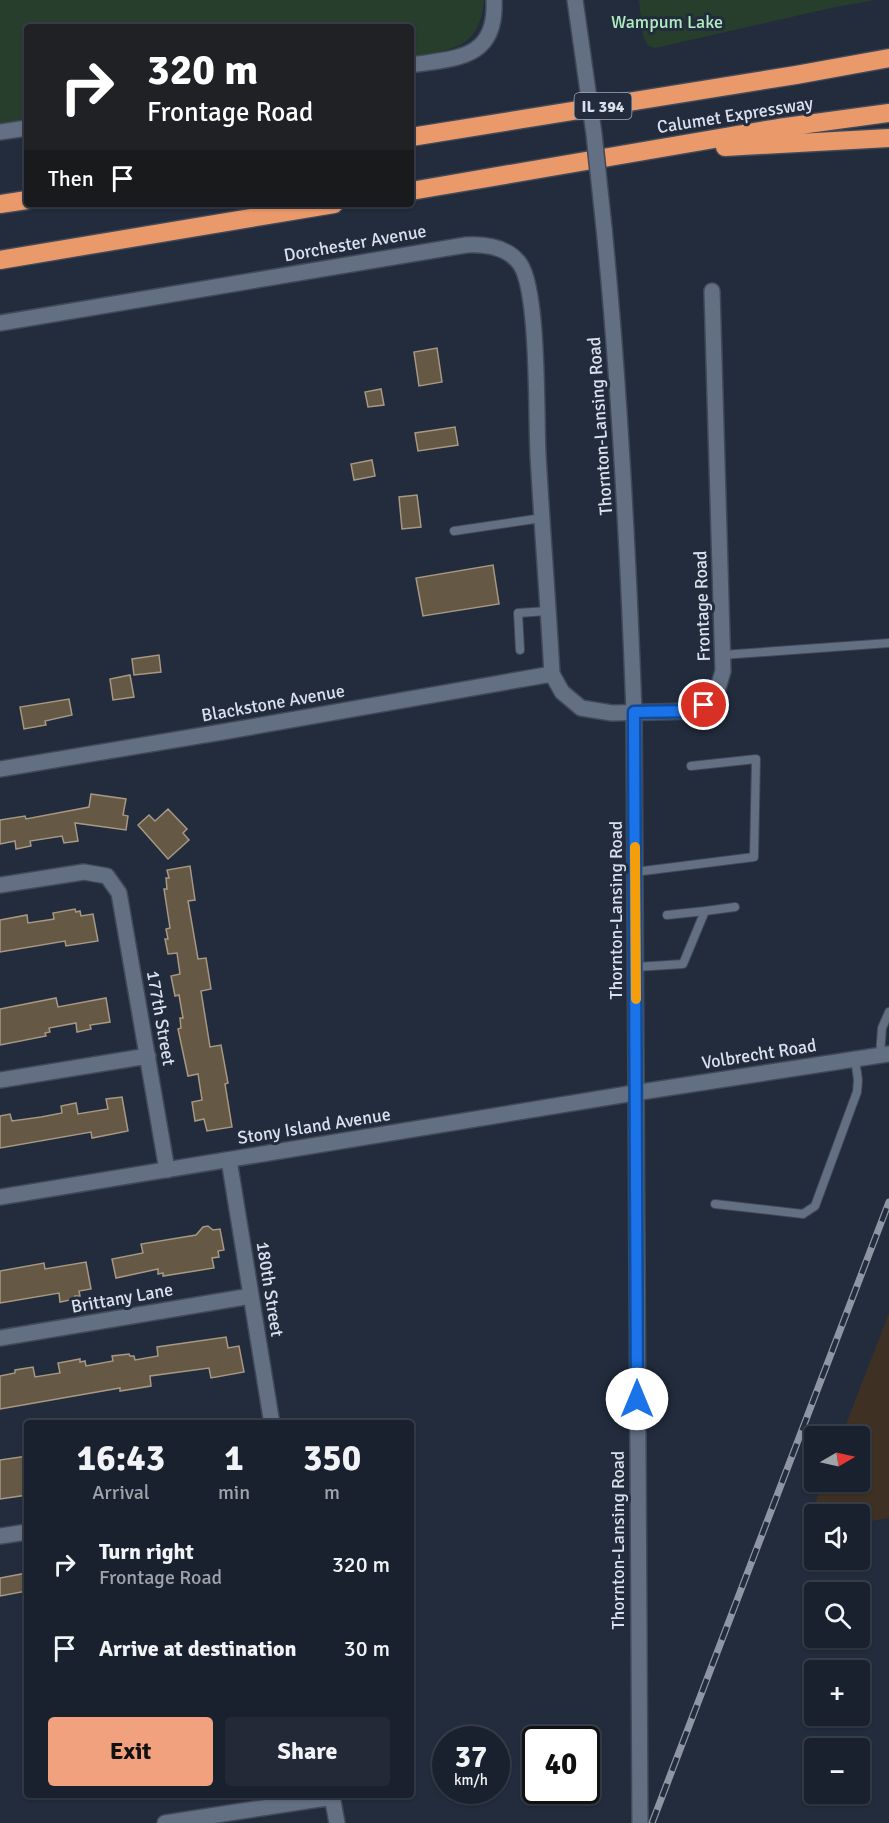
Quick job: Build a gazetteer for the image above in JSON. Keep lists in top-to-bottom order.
{
  "streets": {
    "highway": ["IL 394", "Calumet Expressway"],
    "street": [
      "Dorchester Avenue",
      "Thornton-Lansing Road",
      "Frontage Road",
      "Blackstone Avenue",
      "177th Street",
      "Volbrecht Road",
      "Stony Island Avenue",
      "180th Street",
      "Brittany Lane"
    ]
  },
  "crossings": [
    ["IL 394", "Calumet Expressway"],
    ["Thornton-Lansing Road", "Frontage Road"],
    ["Thornton-Lansing Road", "Volbrecht Road"],
    ["Thornton-Lansing Road", "Stony Island Avenue"],
    ["Frontage Road", "Blackstone Avenue"],
    ["177th Street", "Stony Island Avenue"],
    ["Volbrecht Road", "Stony Island Avenue"],
    ["Stony Island Avenue", "180th Street"],
    ["180th Street", "Brittany Lane"]
  ],
  "parks": ["Wampum Lake"],
  "north": "right",
  "page": {
    "turn": ["320 m", "Frontage Road"],
    "then": "Then",
    "eta": [
      "16:43",
      "Arrival",
      "1",
      "min",
      "350",
      "m"
    ],
    "map_buttons": ["+", "−"],
    "list": [
      {
        "name": "Turn right",
        "note": "Frontage Road",
        "value": "320 m"
      },
      {
        "name": "Arrive at destination",
        "value": "30 m"
      }
    ],
    "buttons": ["Exit", "Share"],
    "speed": "37 km/h",
    "limit": "40"
  }
}
